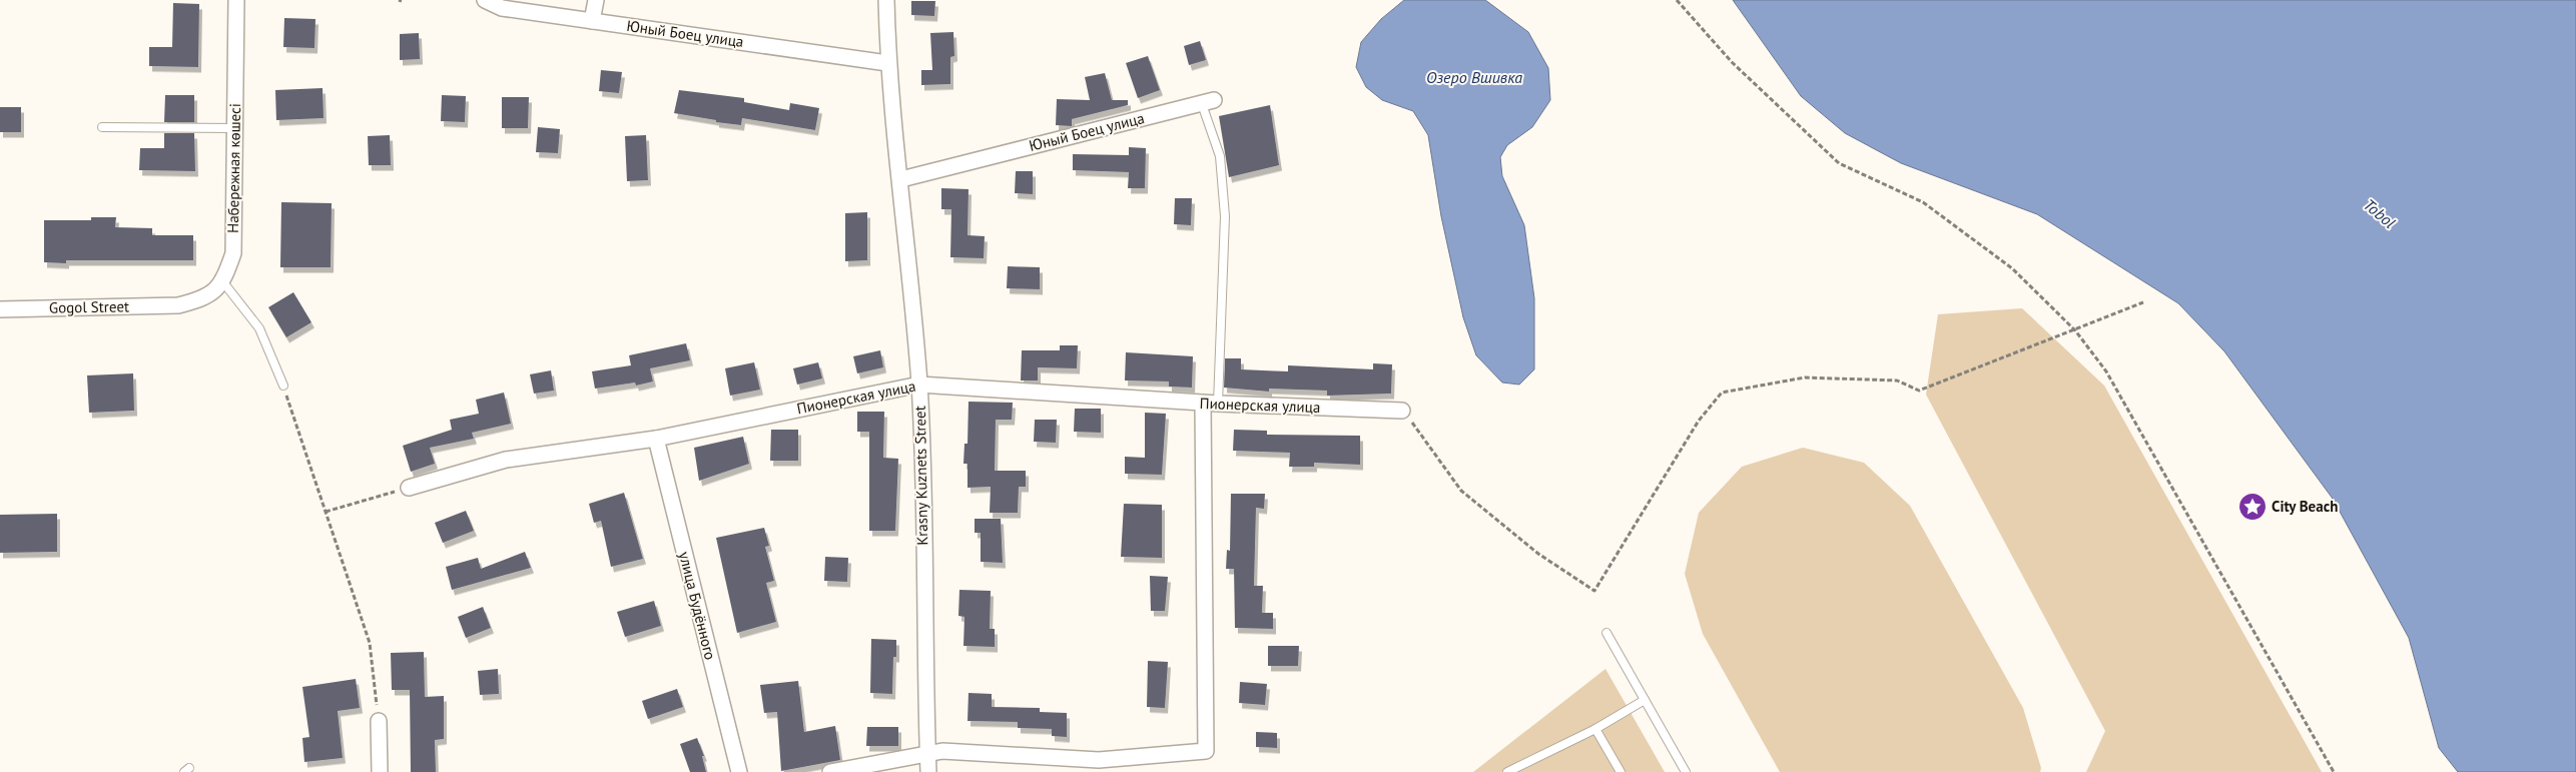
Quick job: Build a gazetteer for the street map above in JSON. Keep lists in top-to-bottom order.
{
  "streets": {
    "street": [
      "Юный Боец улица",
      "Набережная көшесі",
      "Gogol Street",
      "Пионерская улица",
      "Krasny Kuznets Street",
      "улица Будённого"
    ]
  },
  "crossings": [
    ["Юный Боец улица", "Krasny Kuznets Street"],
    ["Набережная көшесі", "Gogol Street"],
    ["Пионерская улица", "Krasny Kuznets Street"],
    ["Пионерская улица", "улица Будённого"]
  ],
  "water": ["Озеро Вшивка", "Tobol"],
  "places": {
    "place": ["City Beach"]
  }
}
